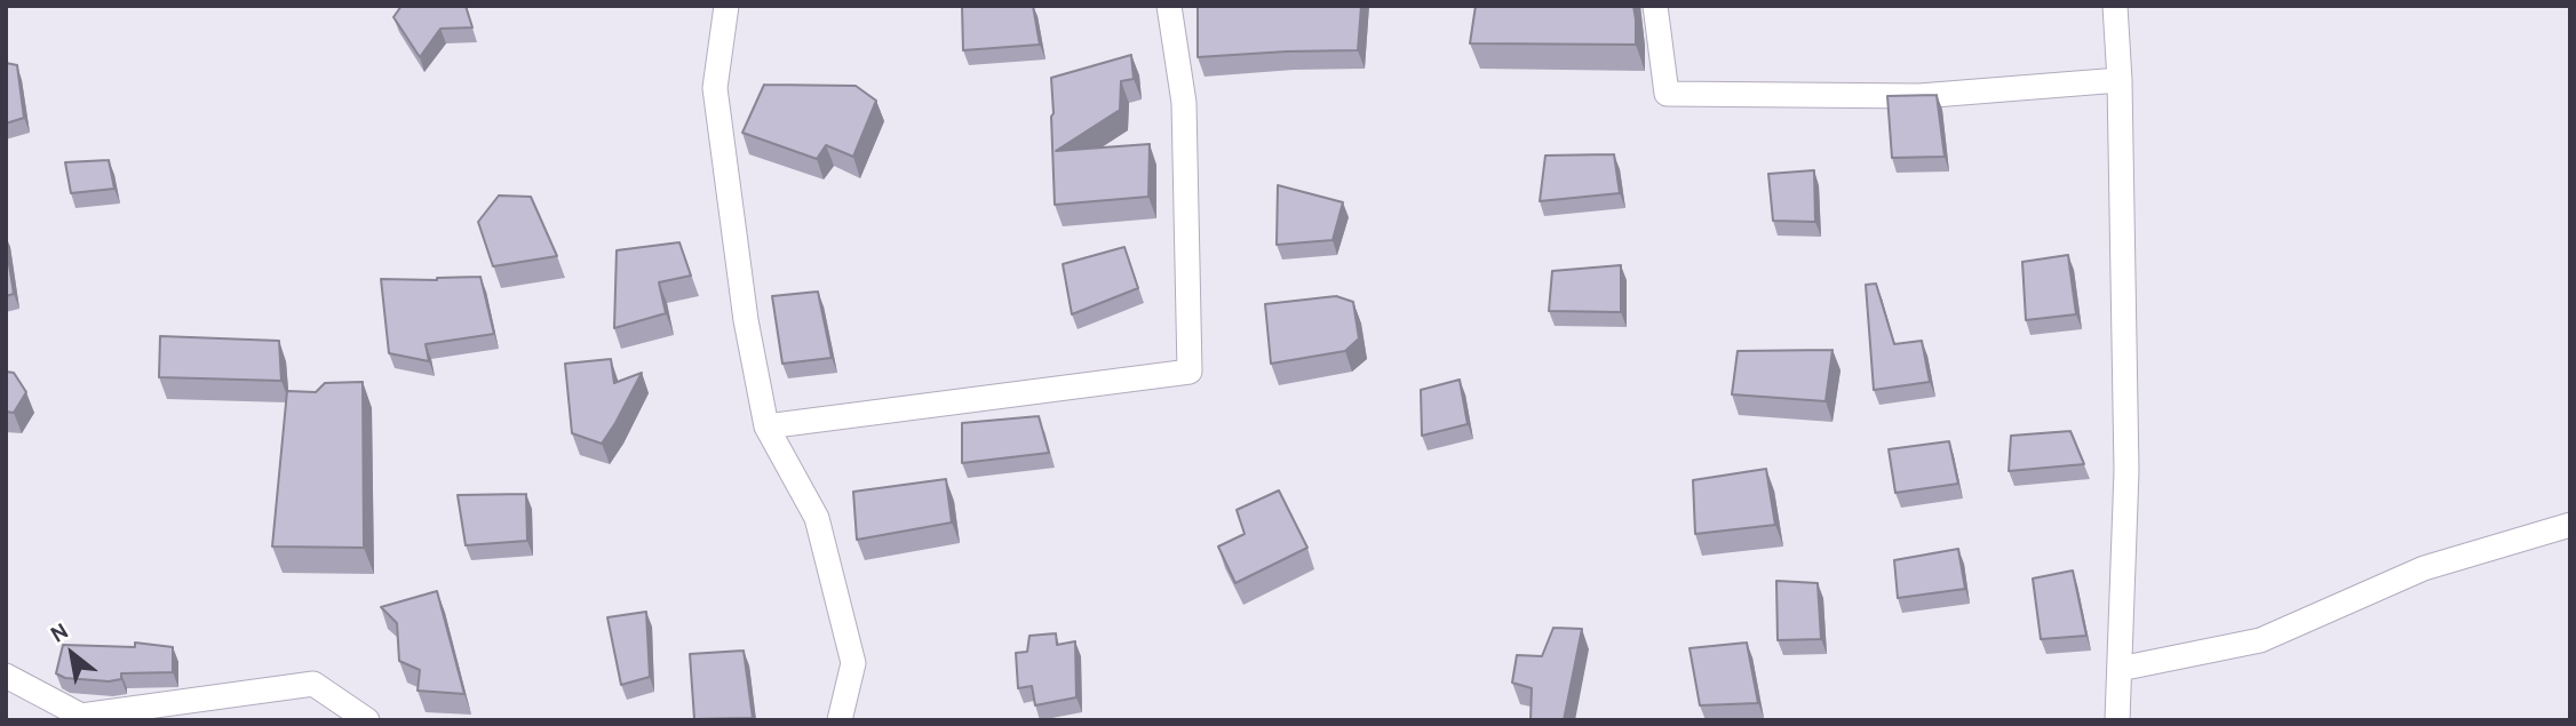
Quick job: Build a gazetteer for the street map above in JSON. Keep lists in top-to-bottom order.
{
  "north": "top left"
}
